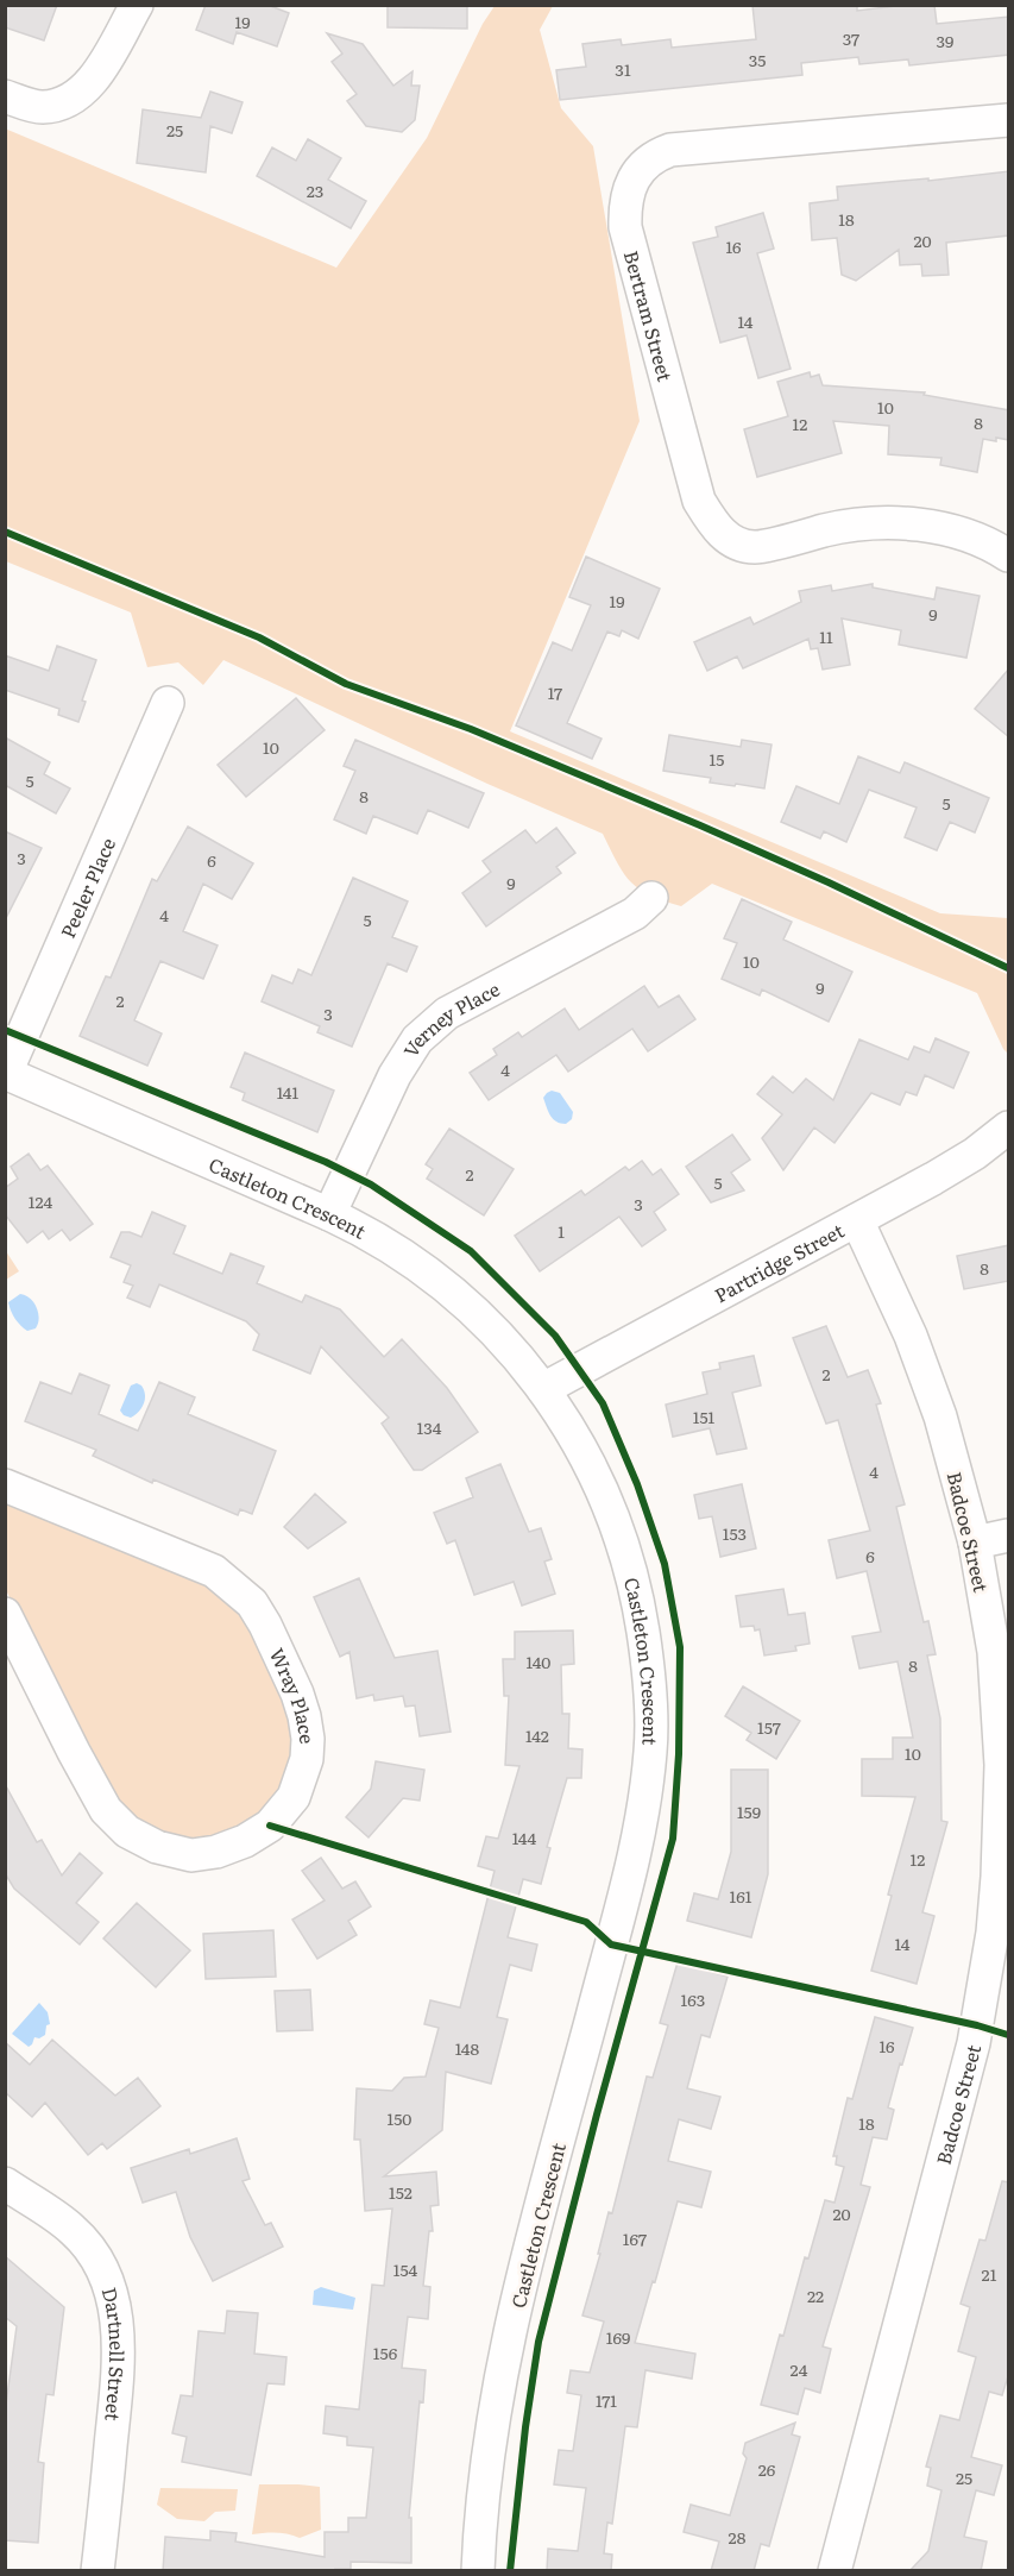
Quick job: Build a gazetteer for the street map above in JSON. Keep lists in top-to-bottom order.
{
  "streets": {
    "street": [
      "Bertram Street",
      "Peeler Place",
      "Verney Place",
      "Castleton Crescent",
      "Partridge Street",
      "Badcoe Street",
      "Wray Place",
      "Dartnell Street"
    ]
  },
  "crossings": [
    ["Peeler Place", "Castleton Crescent"],
    ["Verney Place", "Castleton Crescent"],
    ["Castleton Crescent", "Partridge Street"],
    ["Partridge Street", "Badcoe Street"]
  ],
  "house_numbers": [
    "19",
    "37",
    "39",
    "35",
    "31",
    "25",
    "23",
    "18",
    "20",
    "16",
    "14",
    "10",
    "8",
    "12",
    "19",
    "9",
    "11",
    "17",
    "10",
    "15",
    "5",
    "8",
    "5",
    "3",
    "6",
    "9",
    "4",
    "5",
    "10",
    "9",
    "2",
    "3",
    "4",
    "141",
    "2",
    "5",
    "124",
    "3",
    "1",
    "8",
    "2",
    "151",
    "134",
    "4",
    "153",
    "6",
    "140",
    "8",
    "157",
    "142",
    "10",
    "159",
    "144",
    "12",
    "161",
    "14",
    "163",
    "16",
    "148",
    "150",
    "18",
    "152",
    "20",
    "167",
    "154",
    "21",
    "22",
    "169",
    "156",
    "24",
    "171",
    "26",
    "25",
    "28"
  ]
}
